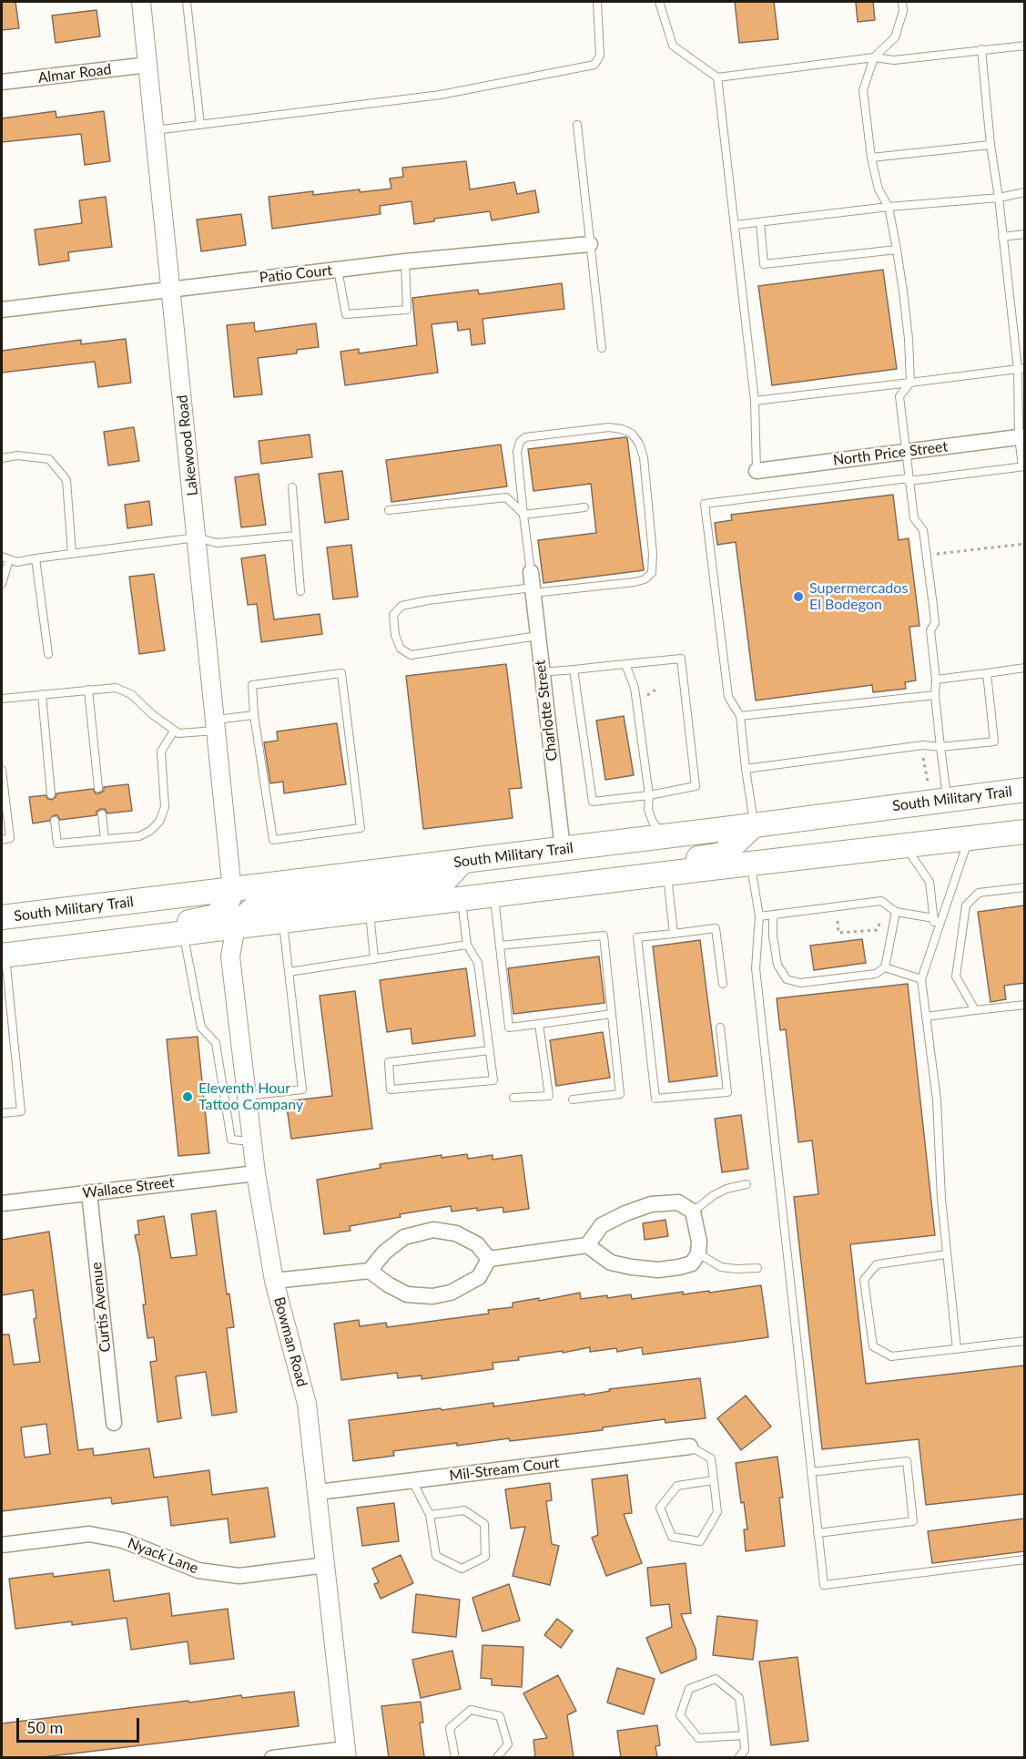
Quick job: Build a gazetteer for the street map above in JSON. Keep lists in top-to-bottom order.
{
  "streets": {
    "main road": ["South Military Trail"],
    "street": [
      "Almar Road",
      "Patio Court",
      "Lakewood Road",
      "North Price Street",
      "Charlotte Street",
      "Wallace Street",
      "Curtis Avenue",
      "Bowman Road",
      "Mil-Stream Court",
      "Nyack Lane"
    ]
  },
  "crossings": [
    ["Almar Road", "Lakewood Road"],
    ["Patio Court", "Lakewood Road"],
    ["Lakewood Road", "South Military Trail"],
    ["Charlotte Street", "South Military Trail"],
    ["Wallace Street", "Curtis Avenue"],
    ["Wallace Street", "Bowman Road"],
    ["Bowman Road", "Mil-Stream Court"],
    ["Bowman Road", "Nyack Lane"]
  ],
  "places": ["Supermercados El Bodegon", "Eleventh Hour Tattoo Company"],
  "scale_bar": "50 m"
}
